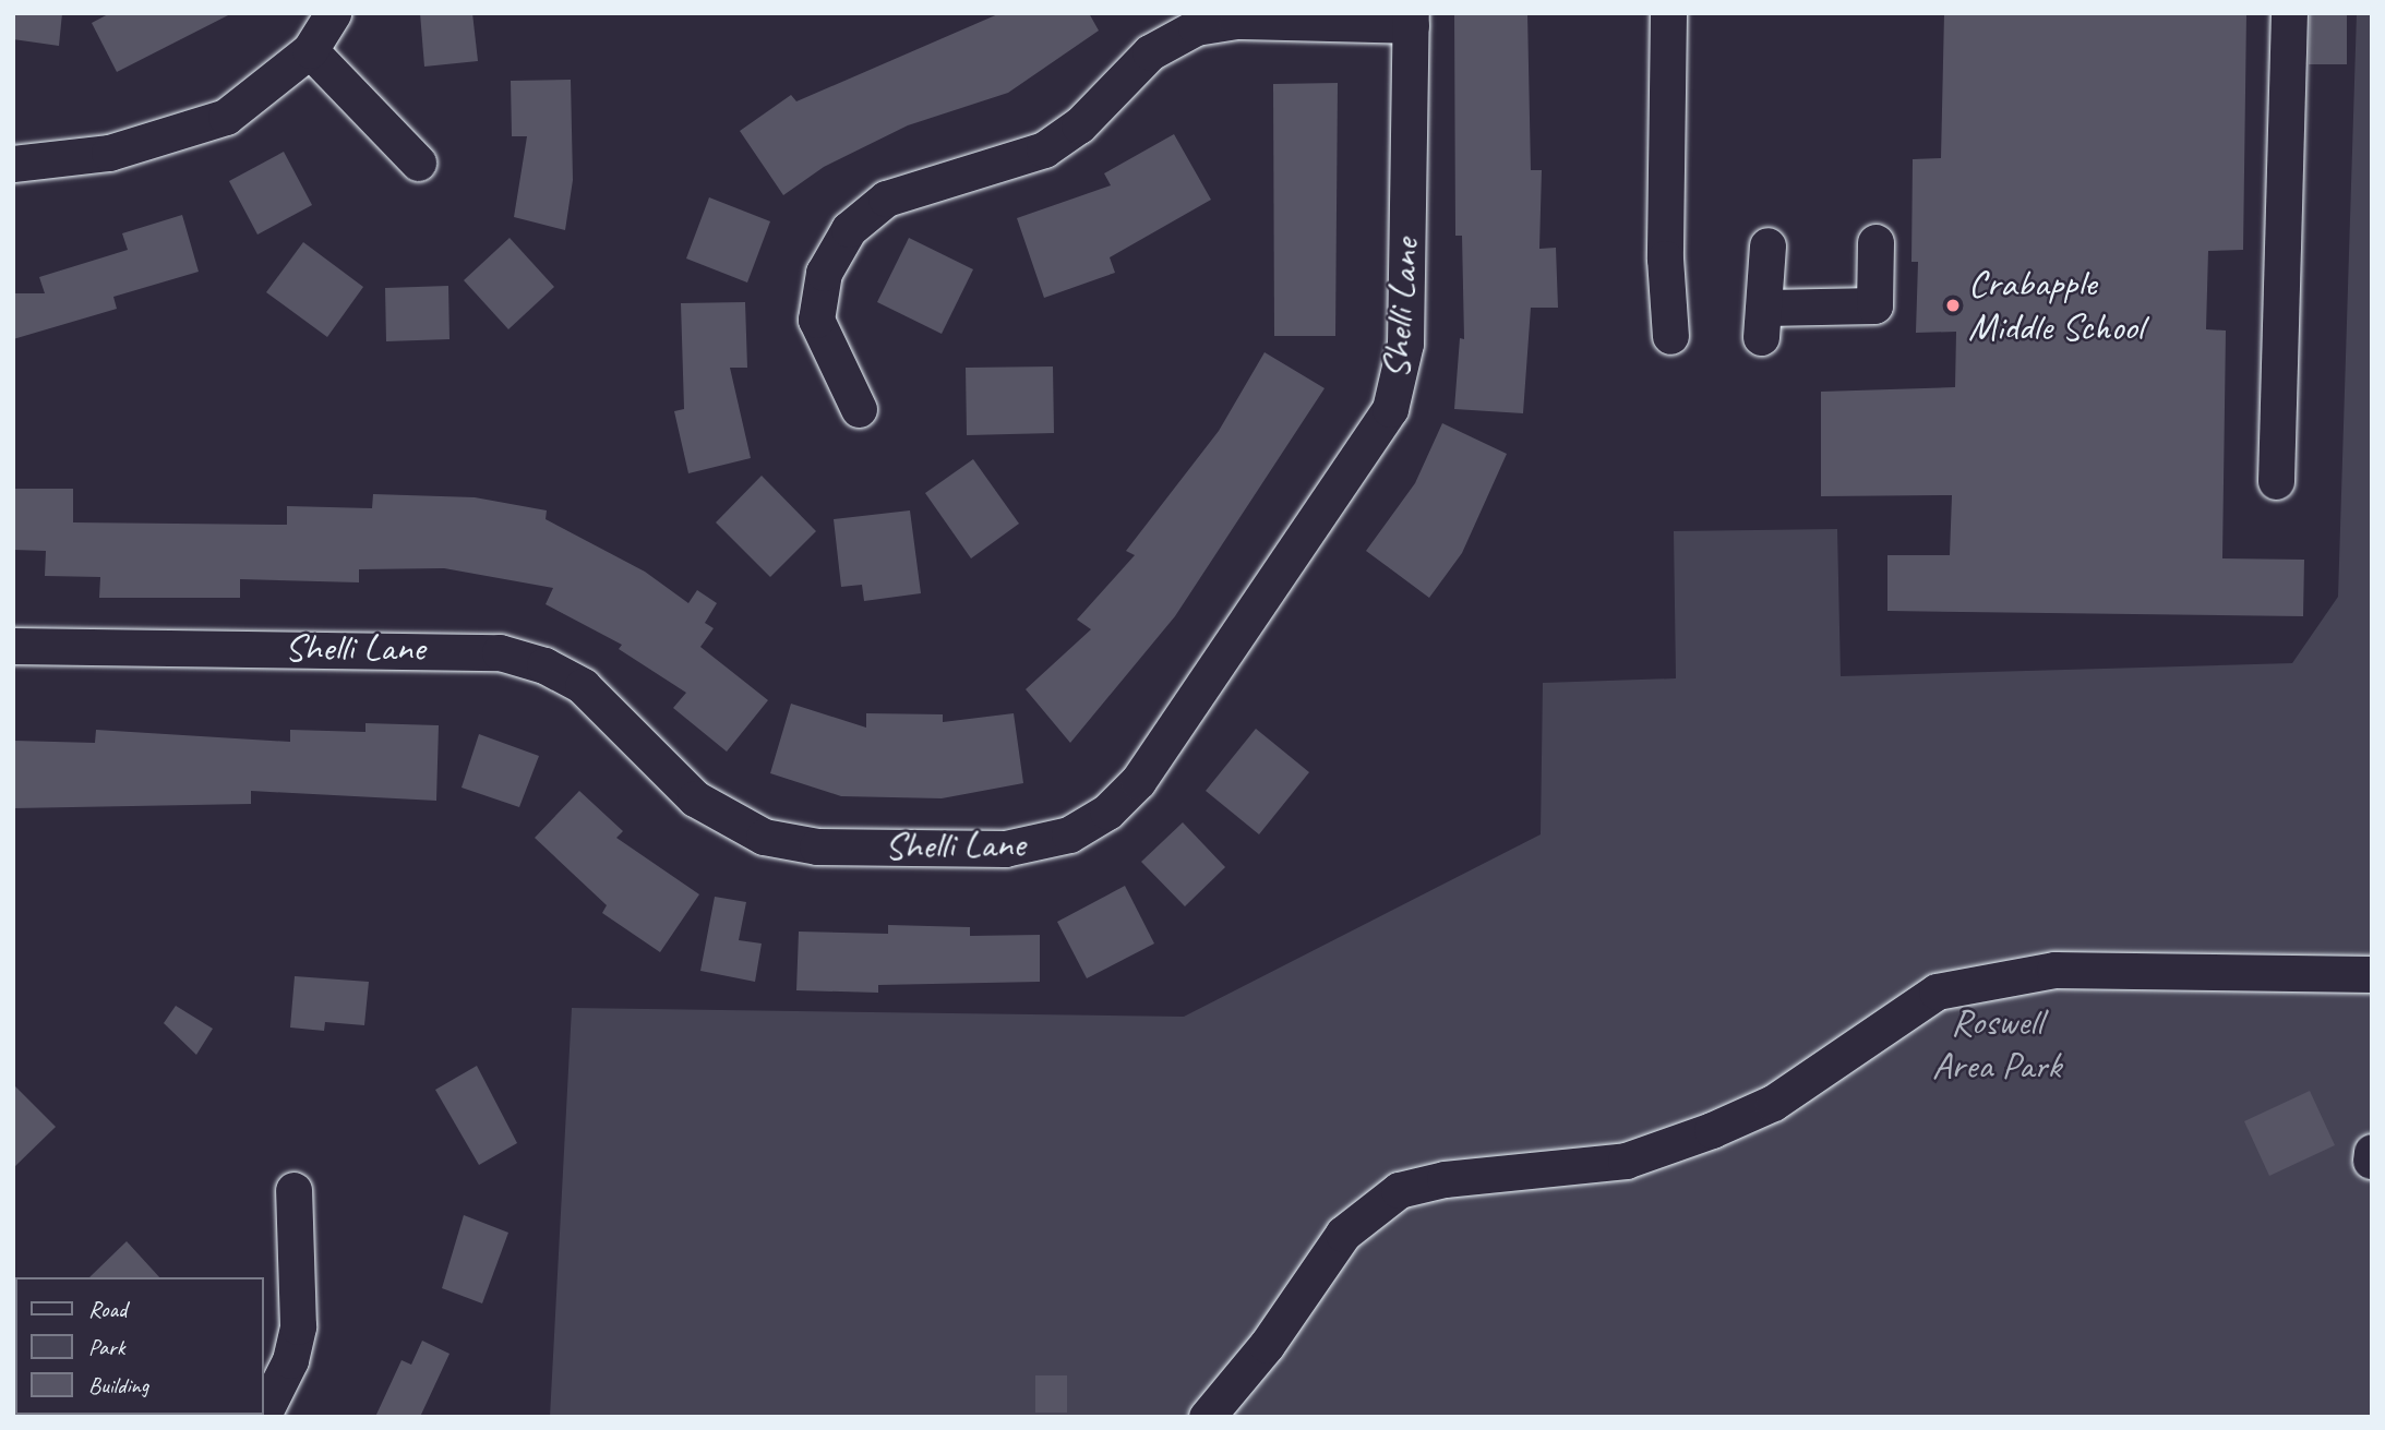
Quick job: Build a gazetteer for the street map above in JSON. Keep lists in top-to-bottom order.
{
  "streets": {
    "street": ["Shelli Lane"]
  },
  "parks": ["Roswell Area Park"],
  "places": ["Crabapple Middle School"],
  "legend": ["Road", "Park", "Building"]
}
